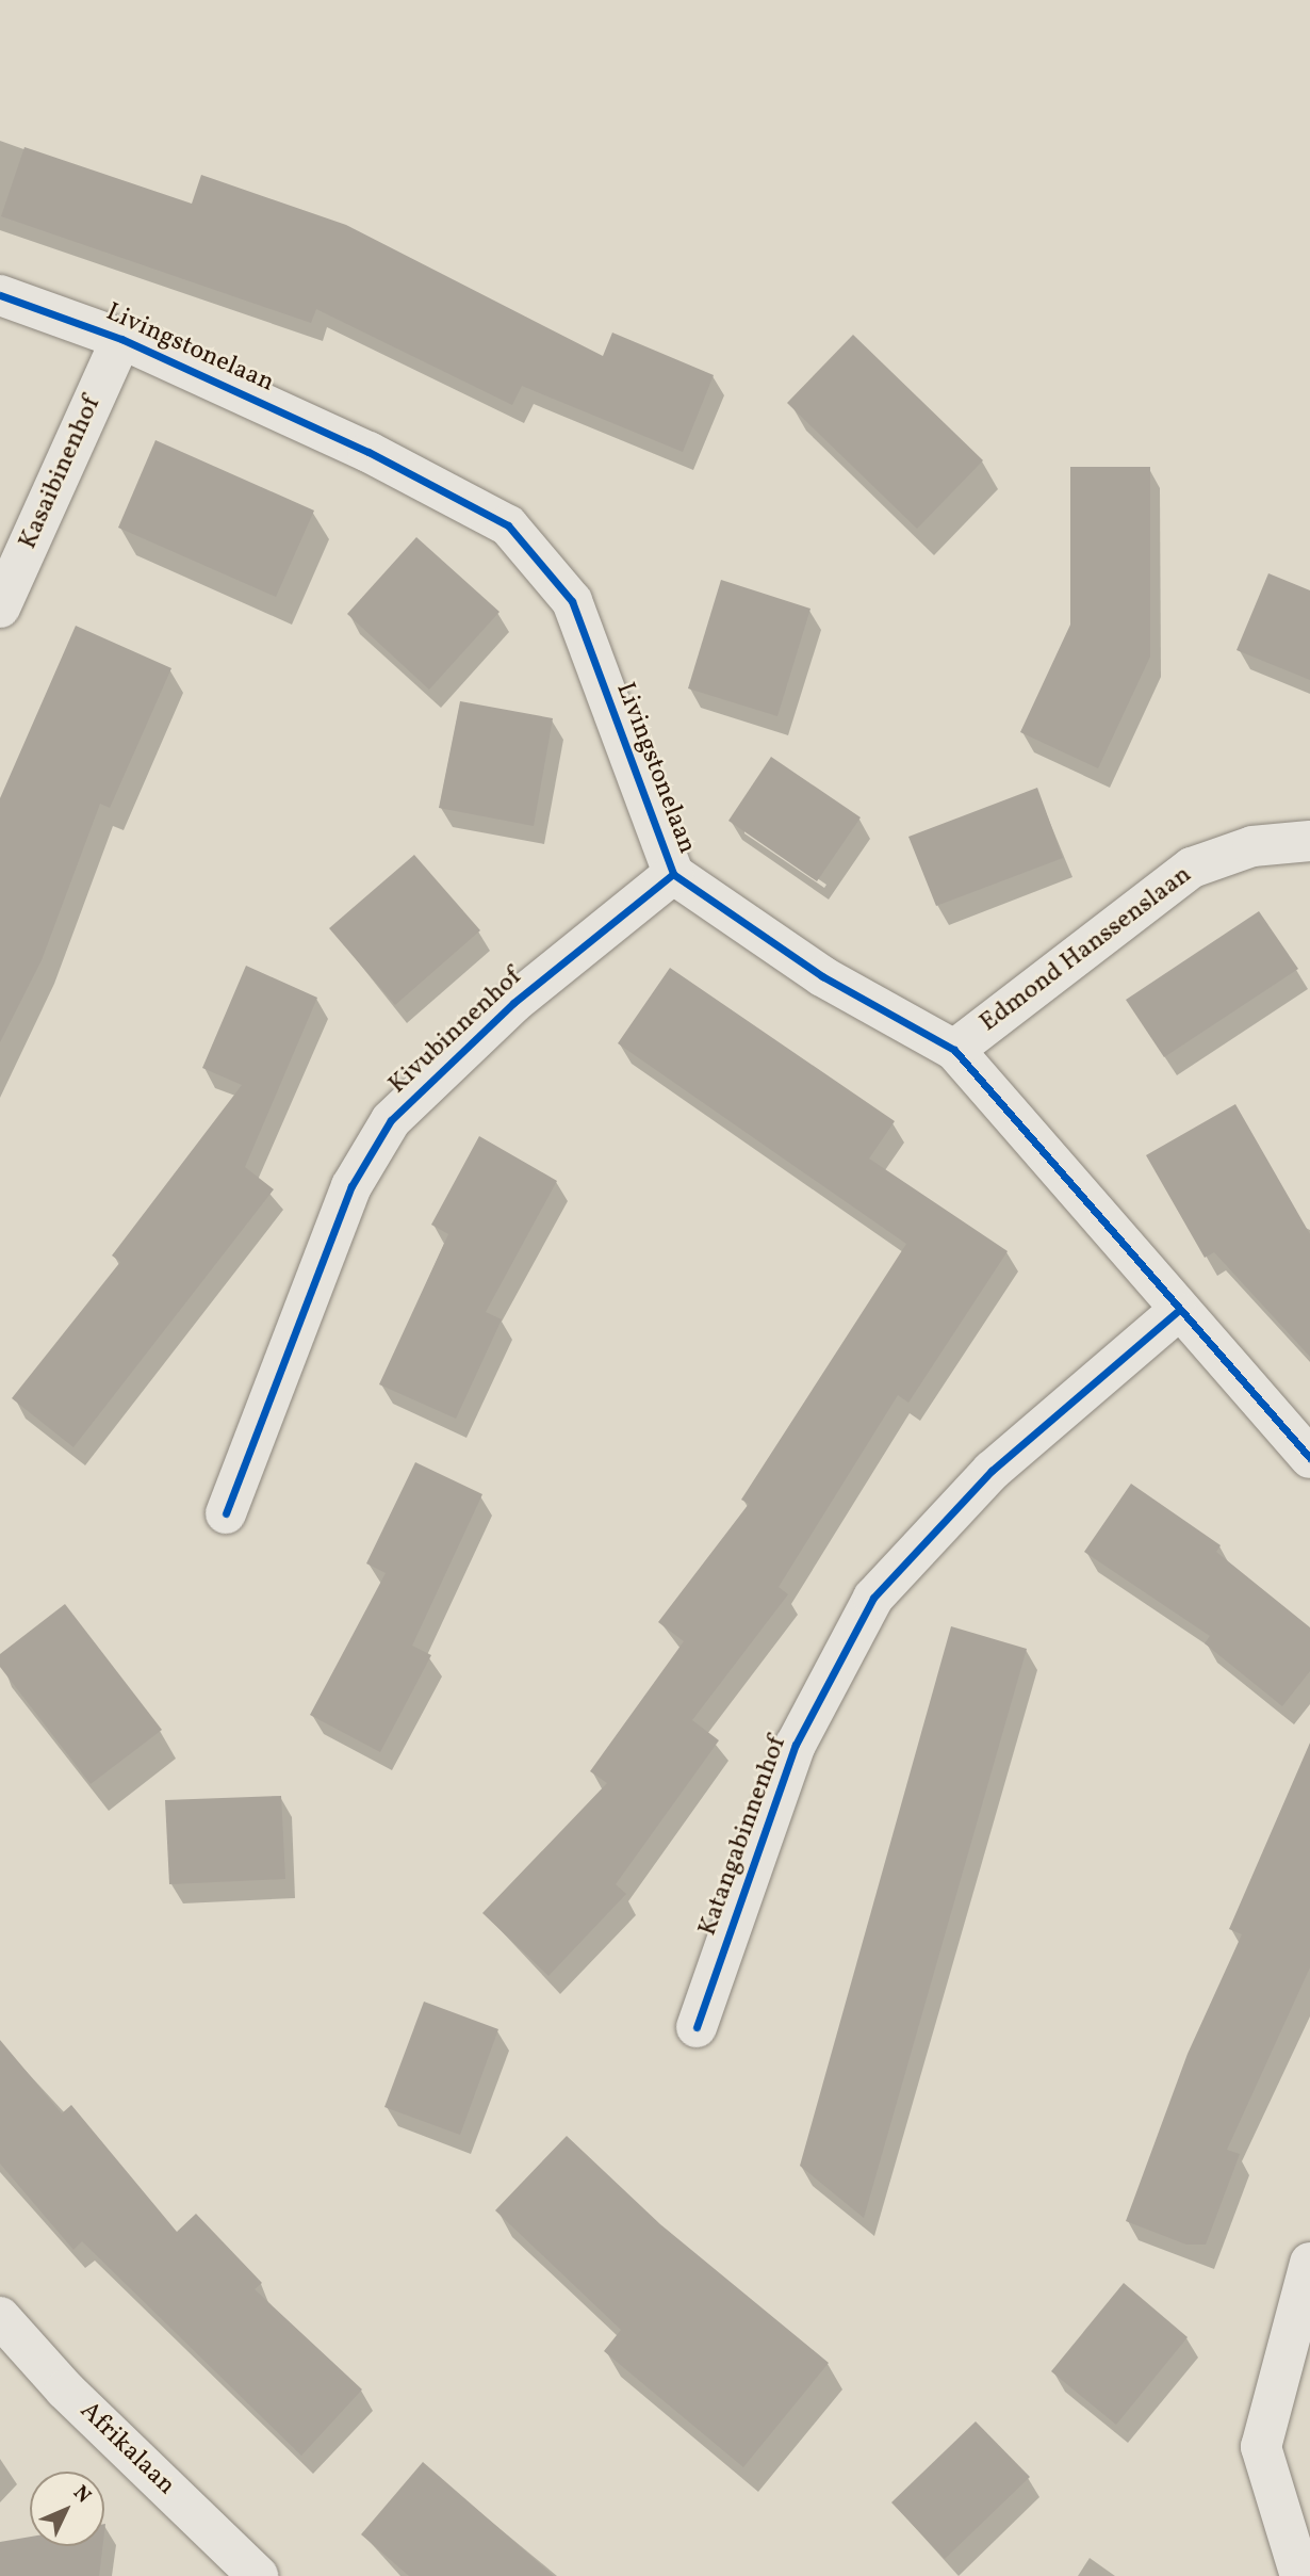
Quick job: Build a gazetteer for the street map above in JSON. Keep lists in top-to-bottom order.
{
  "streets": {
    "street": [
      "Livingstonelaan",
      "Kasaibinenhof",
      "Edmond Hanssenslaan",
      "Kivubinnenhof",
      "Katangabinnenhof",
      "Afrikalaan"
    ]
  },
  "crossings": [
    ["Livingstonelaan", "Kasaibinenhof"],
    ["Livingstonelaan", "Edmond Hanssenslaan"],
    ["Livingstonelaan", "Kivubinnenhof"],
    ["Livingstonelaan", "Katangabinnenhof"]
  ],
  "north": "top right"
}
